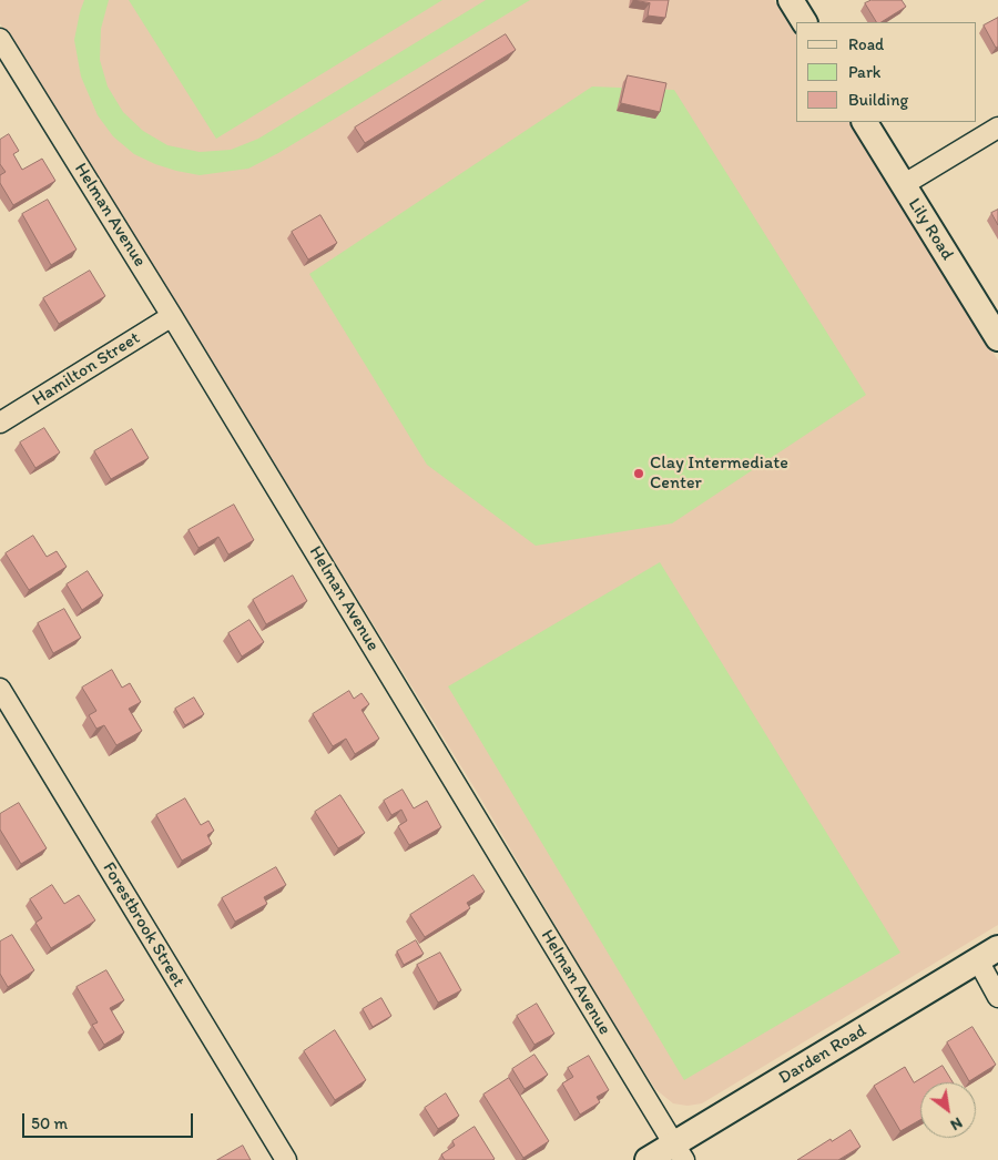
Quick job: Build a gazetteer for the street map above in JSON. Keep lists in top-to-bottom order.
{
  "streets": {
    "street": [
      "Helman Avenue",
      "Lily Road",
      "Hamilton Street",
      "Forestbrook Street",
      "Darden Road"
    ]
  },
  "crossings": [
    ["Helman Avenue", "Hamilton Street"],
    ["Helman Avenue", "Darden Road"]
  ],
  "places": ["Clay Intermediate Center"],
  "legend": ["Road", "Park", "Building"],
  "scale_bar": "50 m",
  "north": "bottom right"
}
